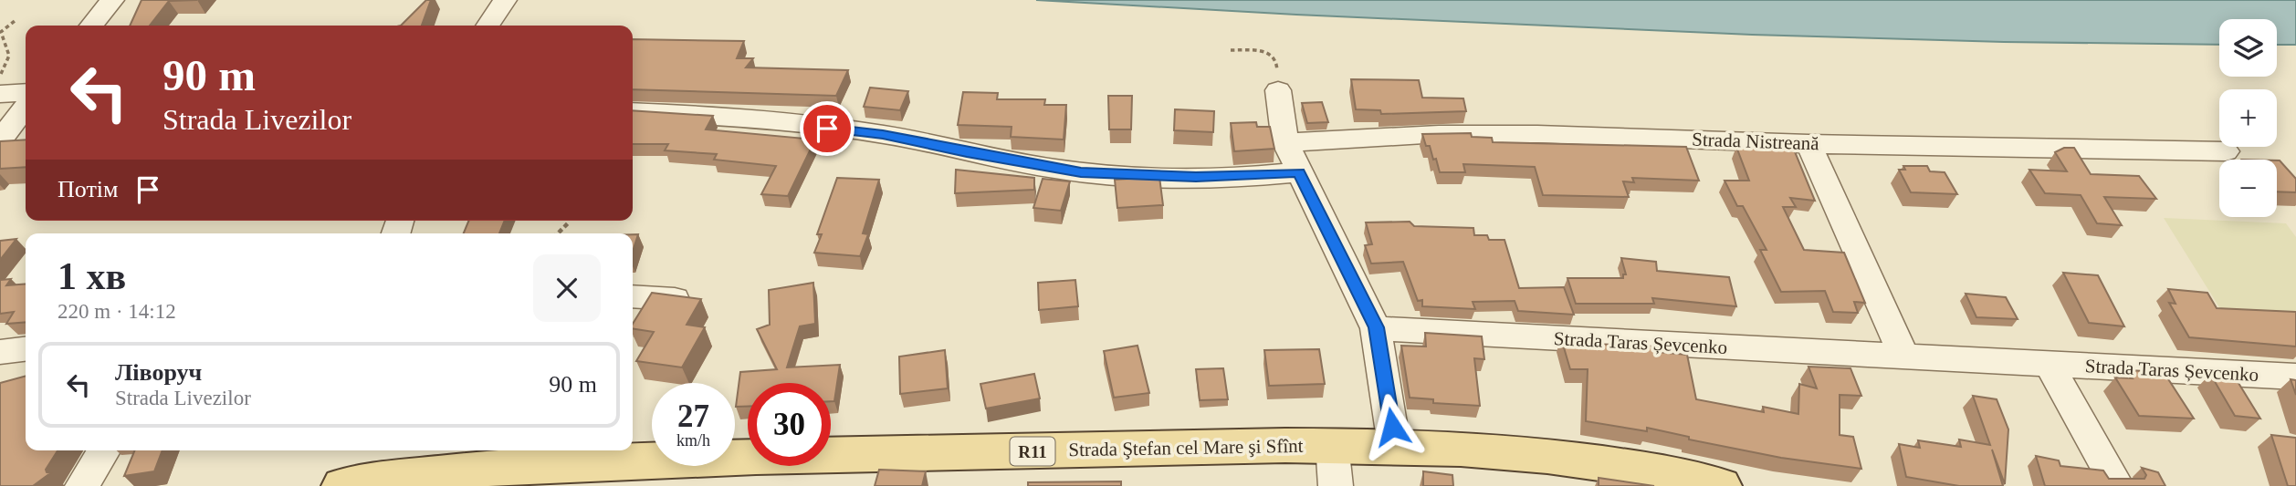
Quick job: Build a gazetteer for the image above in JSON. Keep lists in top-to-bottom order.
{
  "streets": {
    "main road": ["Strada Ştefan cel Mare şi Sfînt", "R11"],
    "street": ["Strada Nistreană", "Strada Taras Șevcenko"]
  },
  "page": {
    "map_buttons": ["+", "−"],
    "turn": ["90 m", "Strada Livezilor"],
    "then": "Потім",
    "heading": ["1 хв", "220 m · 14:12"],
    "list": [
      {
        "name": "Ліворуч",
        "note": "Strada Livezilor",
        "value": "90 m"
      }
    ],
    "speed": "27 km/h",
    "limit": "30"
  }
}
